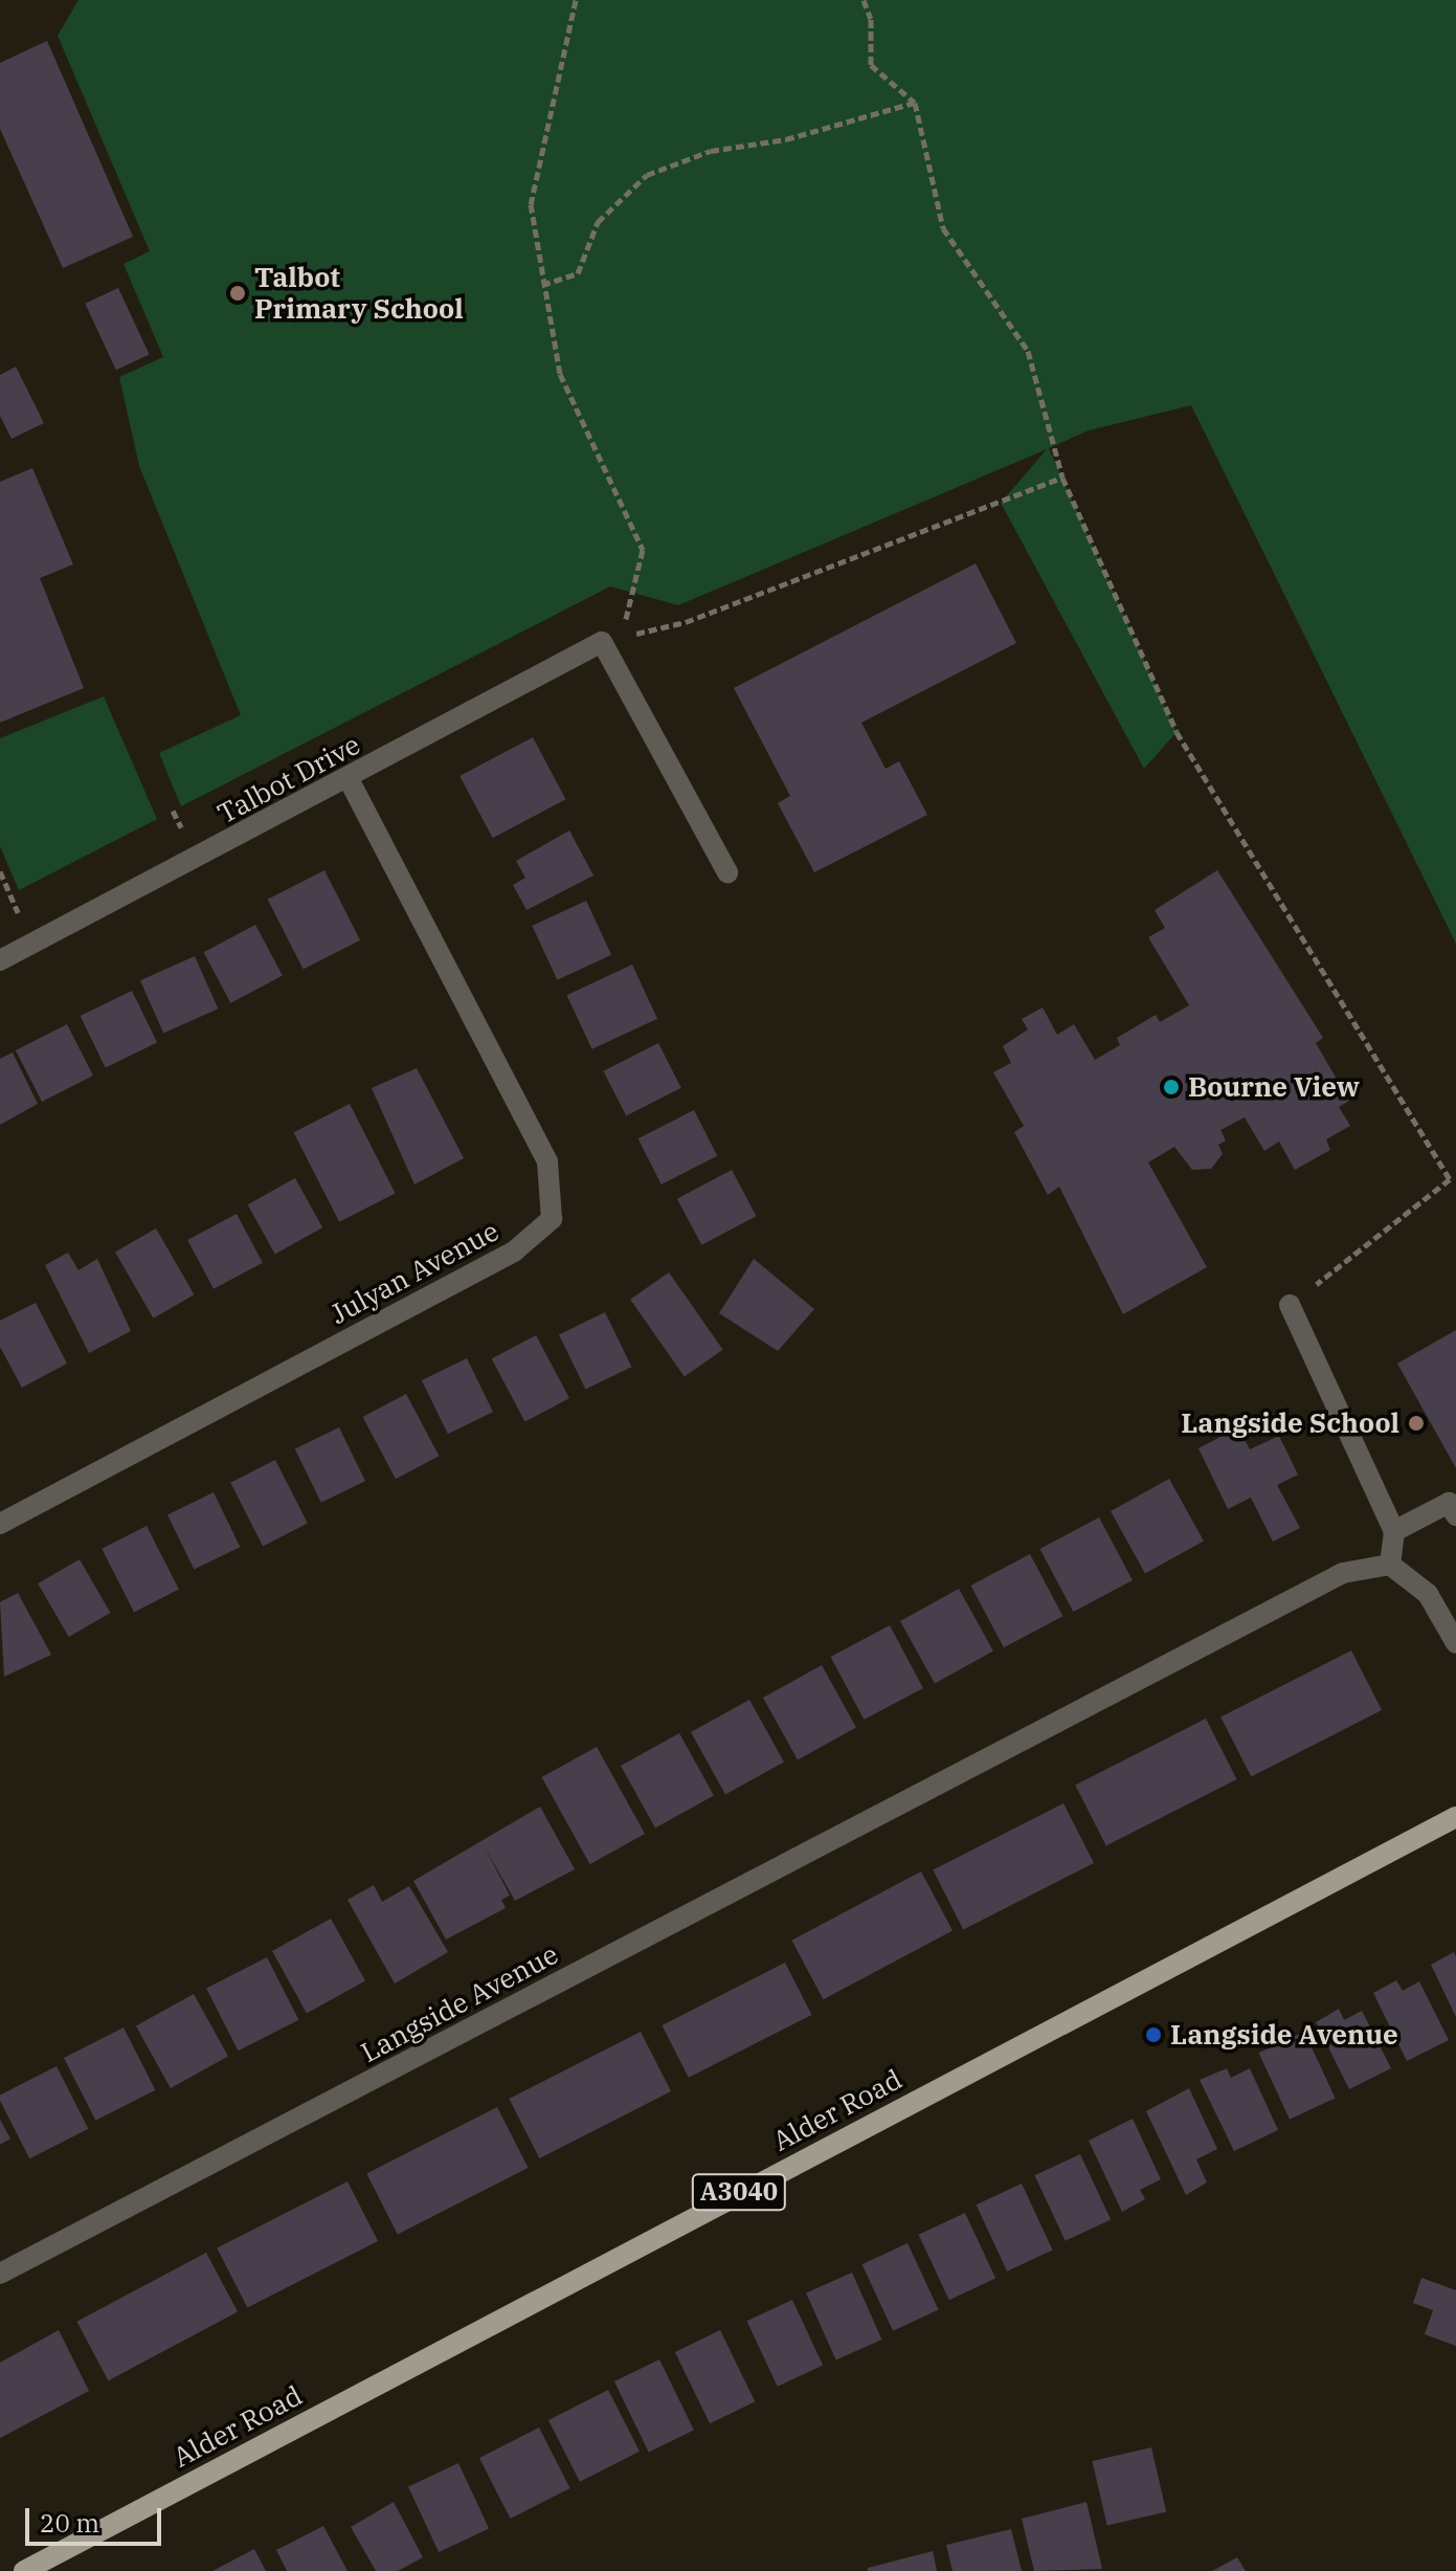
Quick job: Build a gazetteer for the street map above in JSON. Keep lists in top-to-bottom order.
{
  "streets": {
    "main road": ["Alder Road", "A3040"],
    "street": ["Talbot Drive", "Julyan Avenue", "Langside Avenue"]
  },
  "crossings": [
    ["Talbot Drive", "Julyan Avenue"]
  ],
  "places": [
    "Talbot Primary School",
    "Bourne View",
    "Langside School",
    "Langside Avenue"
  ],
  "scale_bar": "20 m"
}
